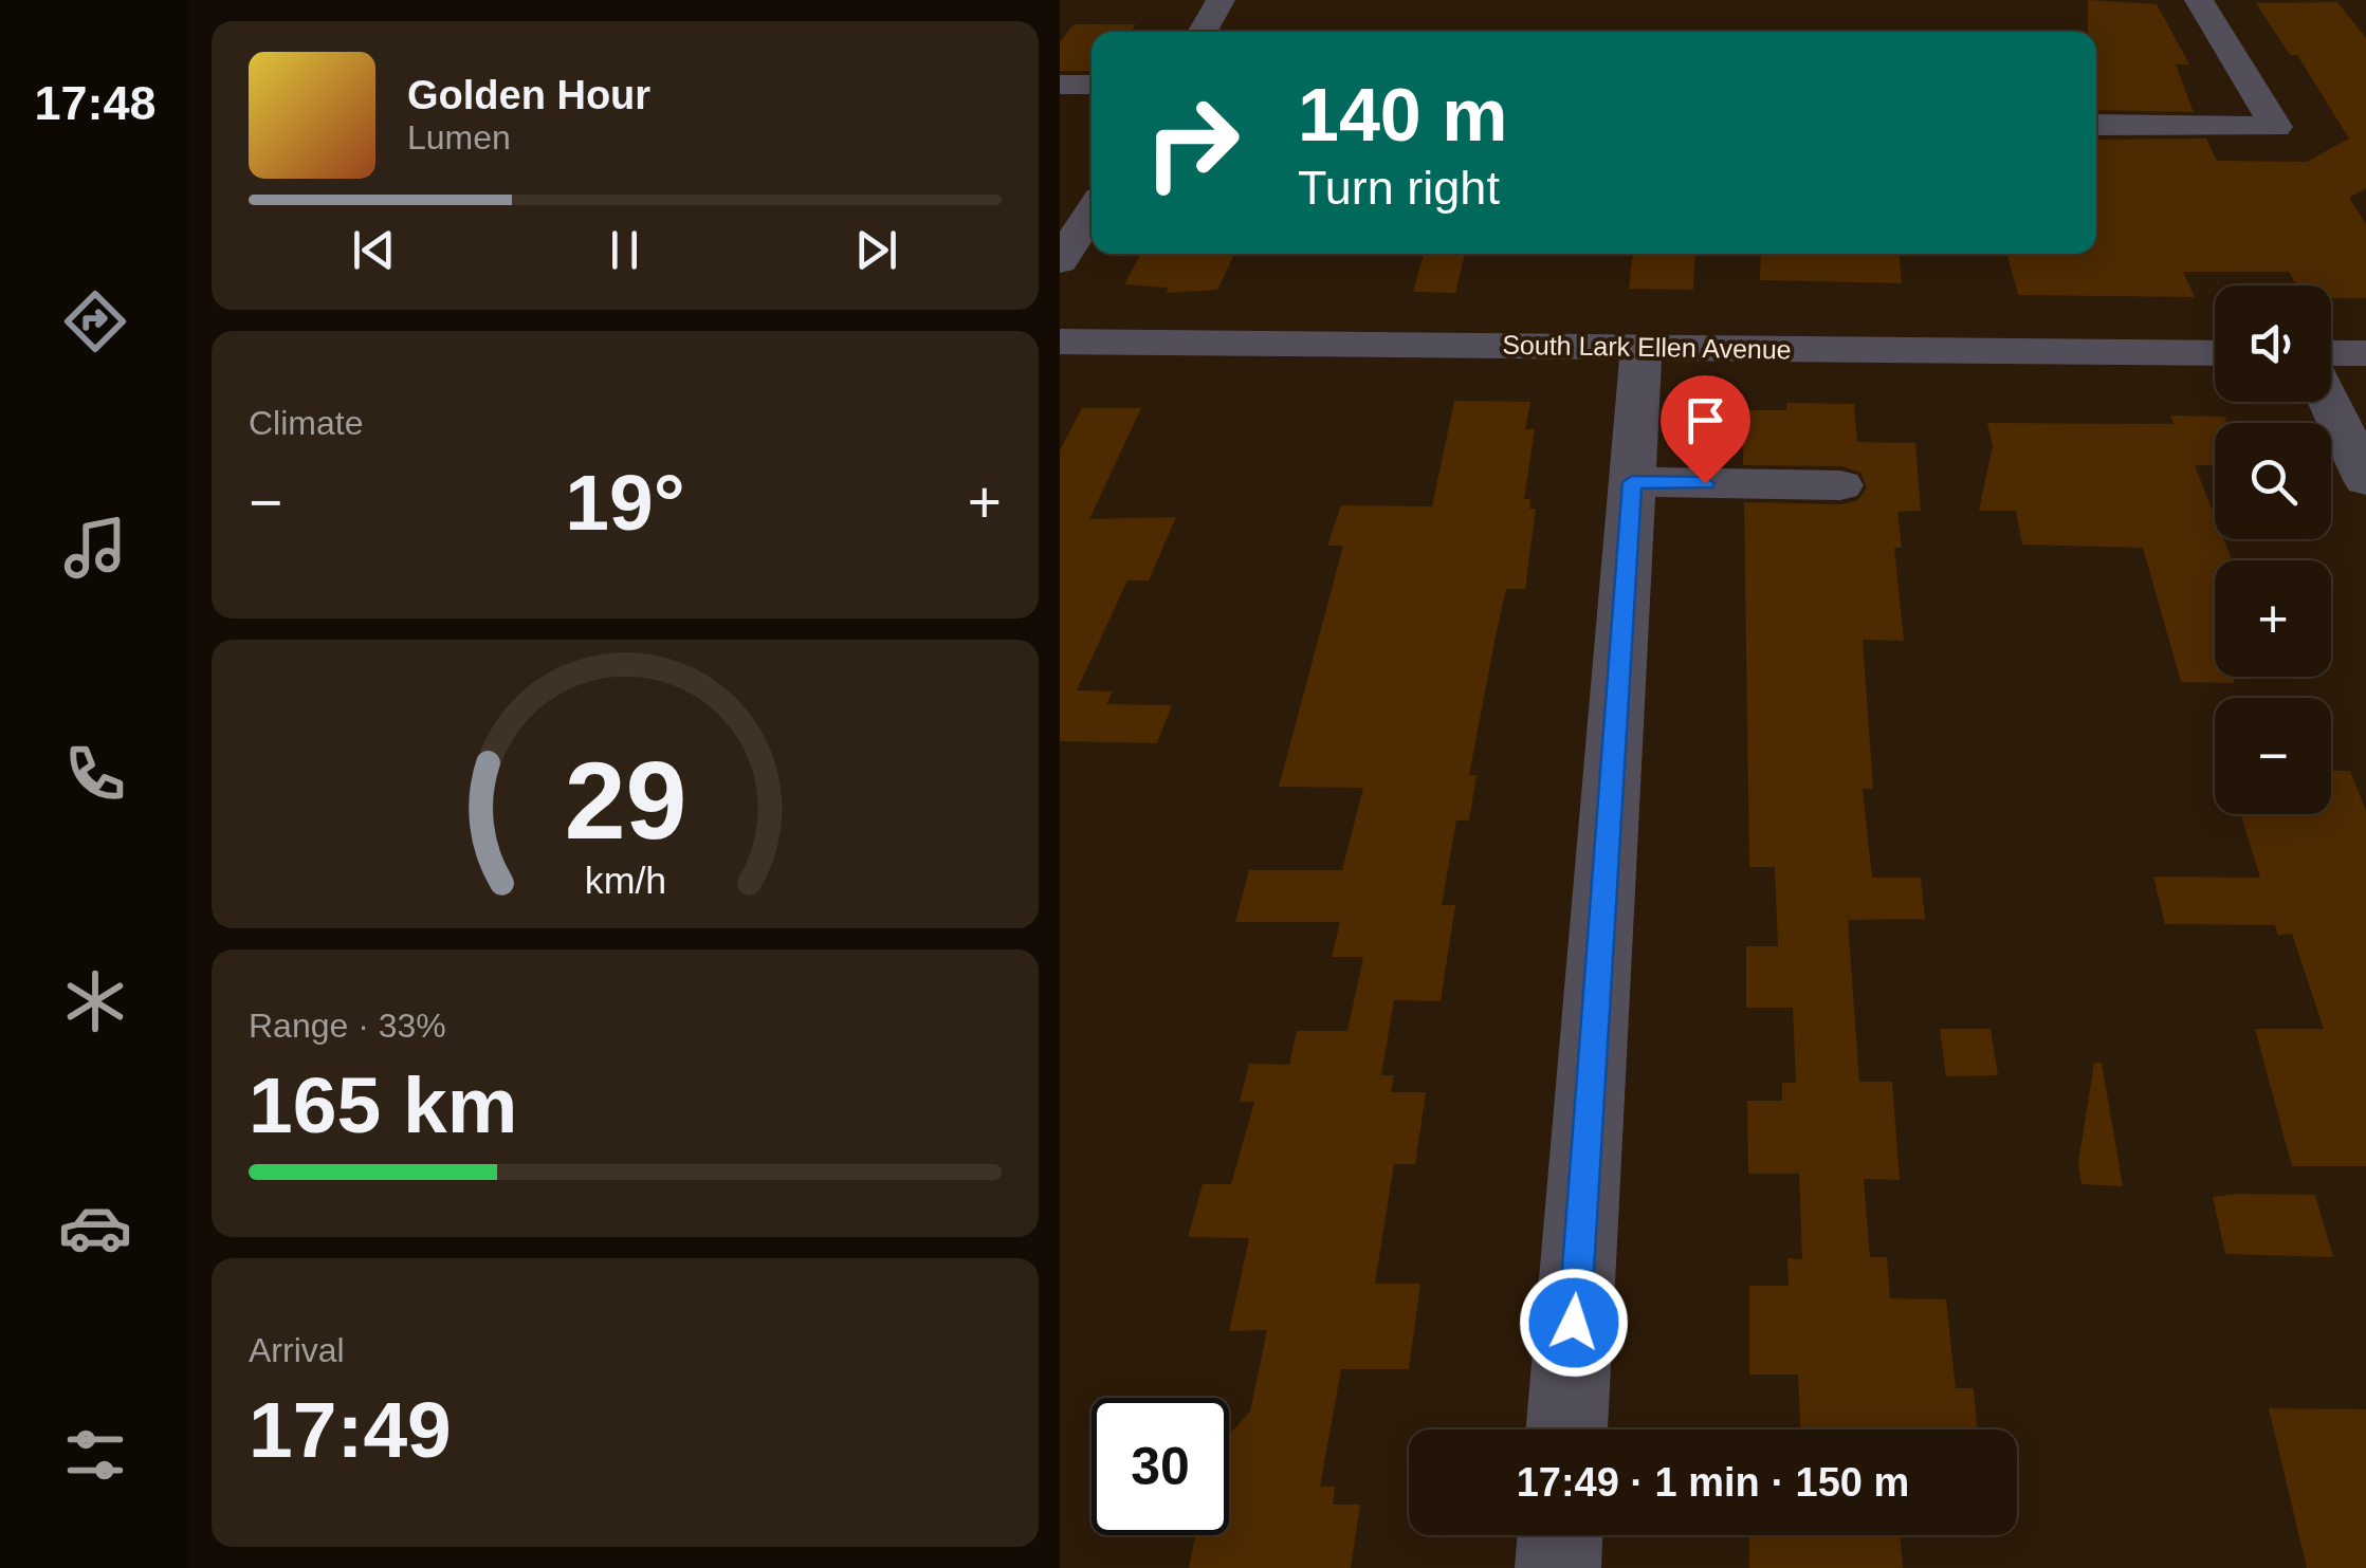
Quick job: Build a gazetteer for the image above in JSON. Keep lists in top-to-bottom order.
{
  "streets": {
    "street": ["South Lark Ellen Avenue"]
  },
  "page": {
    "tabs": "17:48",
    "turn": ["140 m", "Turn right"],
    "song": ["Golden Hour", "Lumen"],
    "map_buttons": ["+", "−"],
    "tile": [
      "Climate",
      ["Range · 33%", "165 km"],
      ["Arrival", "17:49"]
    ],
    "heat": ["−", "19°", "+"],
    "limit": "30",
    "trip": "17:49 · 1 min · 150 m",
    "gauge": ["29", "km/h"]
  }
}
